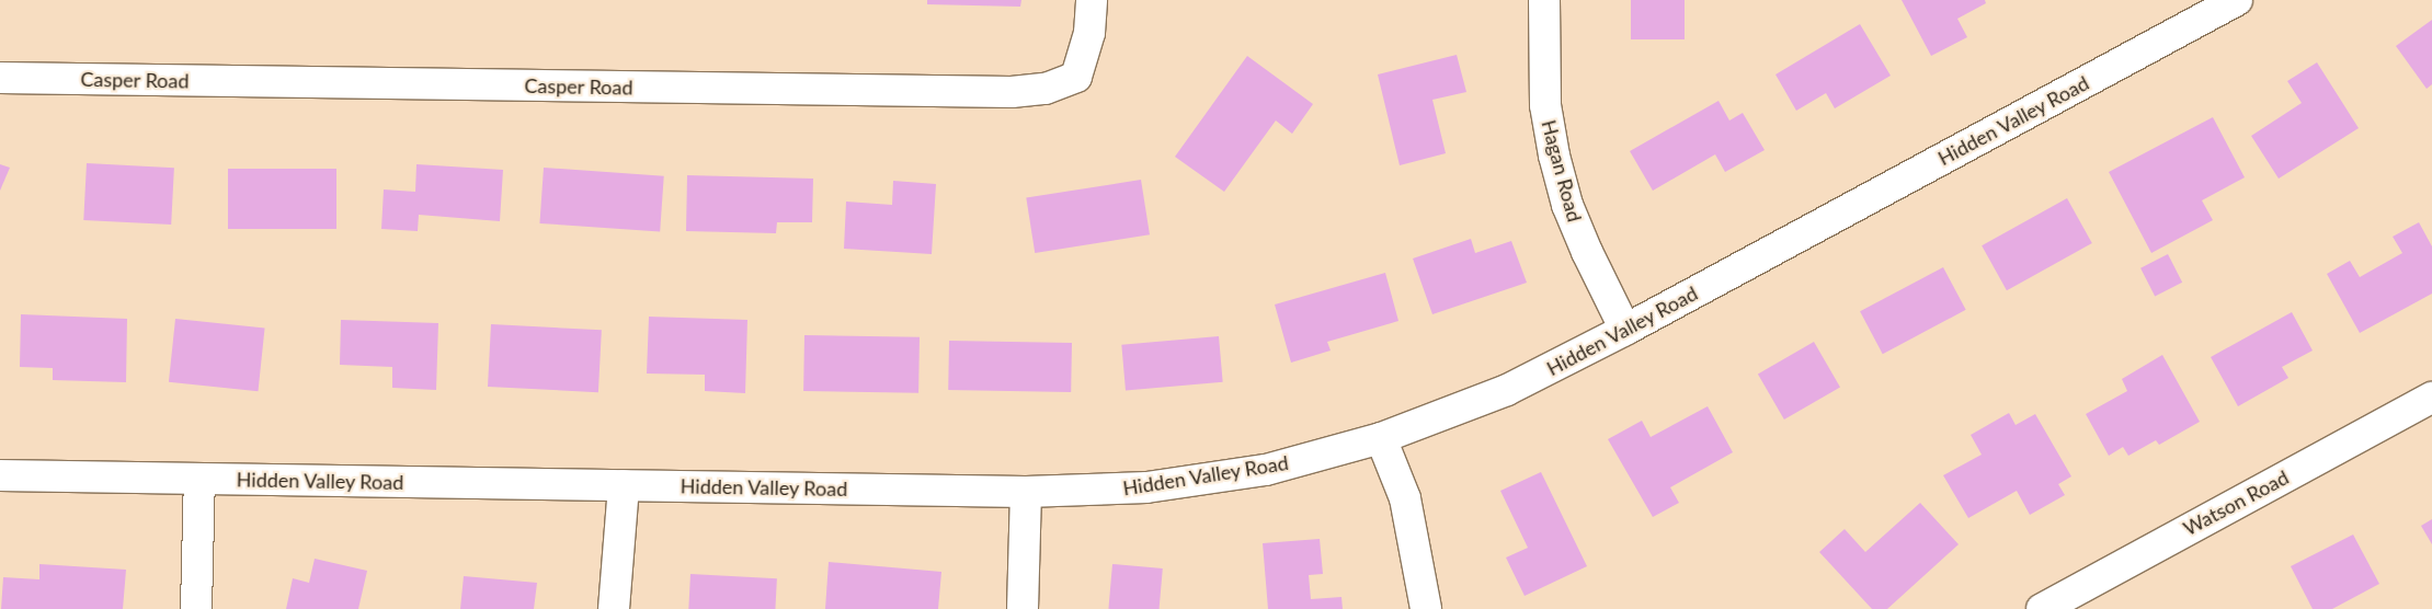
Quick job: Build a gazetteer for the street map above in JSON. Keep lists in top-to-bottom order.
{
  "streets": {
    "street": [
      "Casper Road",
      "Hidden Valley Road",
      "Hagan Road",
      "Watson Road"
    ]
  },
  "crossings": [
    ["Hidden Valley Road", "Hagan Road"]
  ]
}
